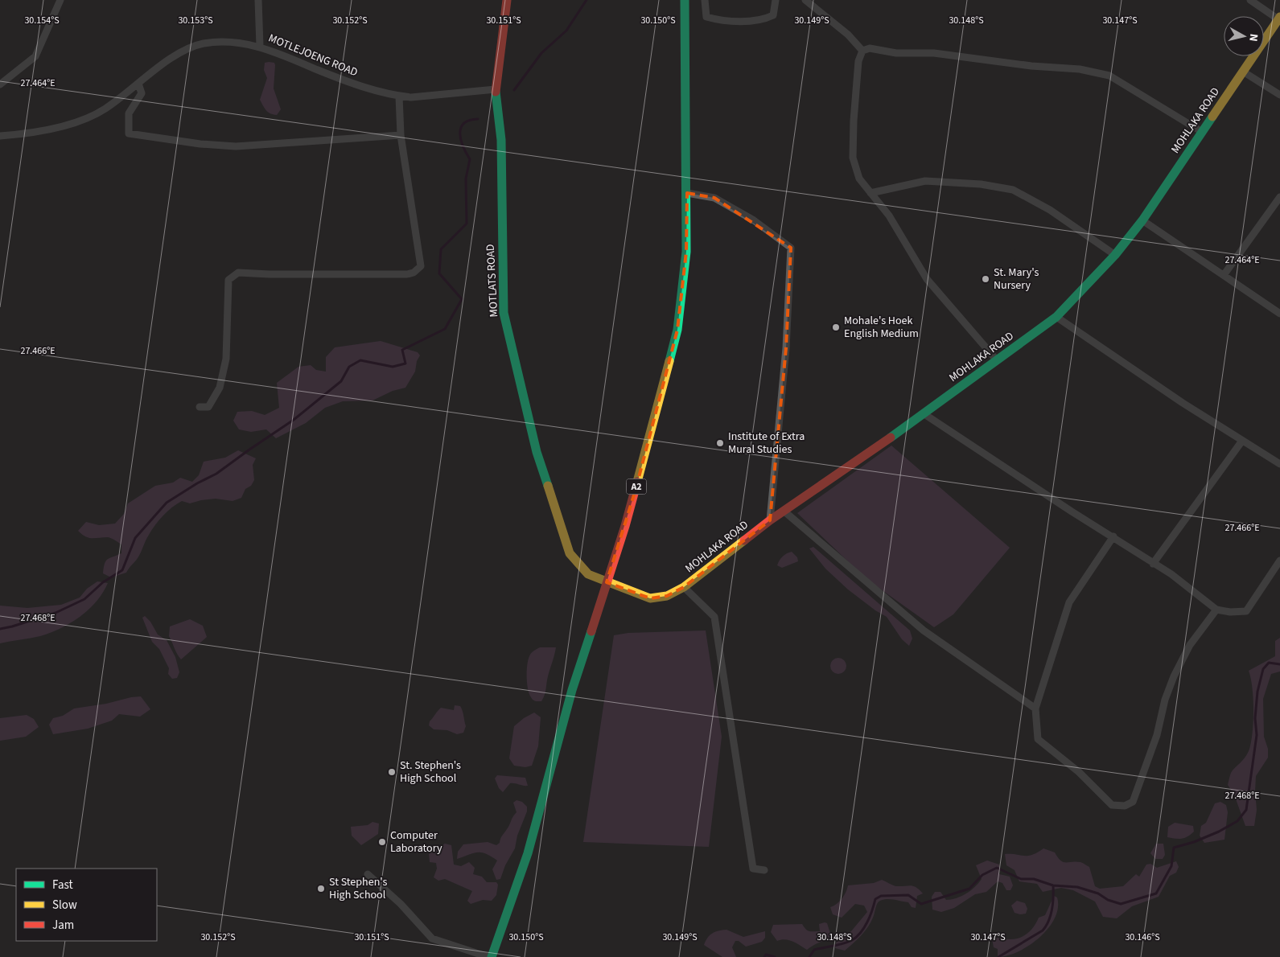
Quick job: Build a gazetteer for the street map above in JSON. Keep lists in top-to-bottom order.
{
  "streets": {
    "street": [
      "MOTLEJOENG ROAD",
      "MOHLAKA ROAD",
      "MOTLATS ROAD",
      "A2"
    ]
  },
  "crossings": [
    ["MOTLEJOENG ROAD", "MOTLATS ROAD"],
    ["MOHLAKA ROAD", "MOTLATS ROAD"],
    ["MOHLAKA ROAD", "A2"],
    ["MOTLATS ROAD", "A2"]
  ],
  "places": [
    "St. Mary's Nursery",
    "Mohale's Hoek English Medium",
    "Institute of Extra Mural Studies",
    "St. Stephen's High School",
    "Computer Laboratory",
    "St Stephen's High School"
  ],
  "legend": ["Fast", "Slow", "Jam"],
  "north": "right",
  "coordinates": [
    "30.154°S",
    "30.153°S",
    "30.152°S",
    "30.151°S",
    "30.150°S",
    "30.149°S",
    "30.148°S",
    "30.147°S",
    "27.464°E",
    "27.466°E",
    "27.468°E",
    "30.146°S"
  ]
}
